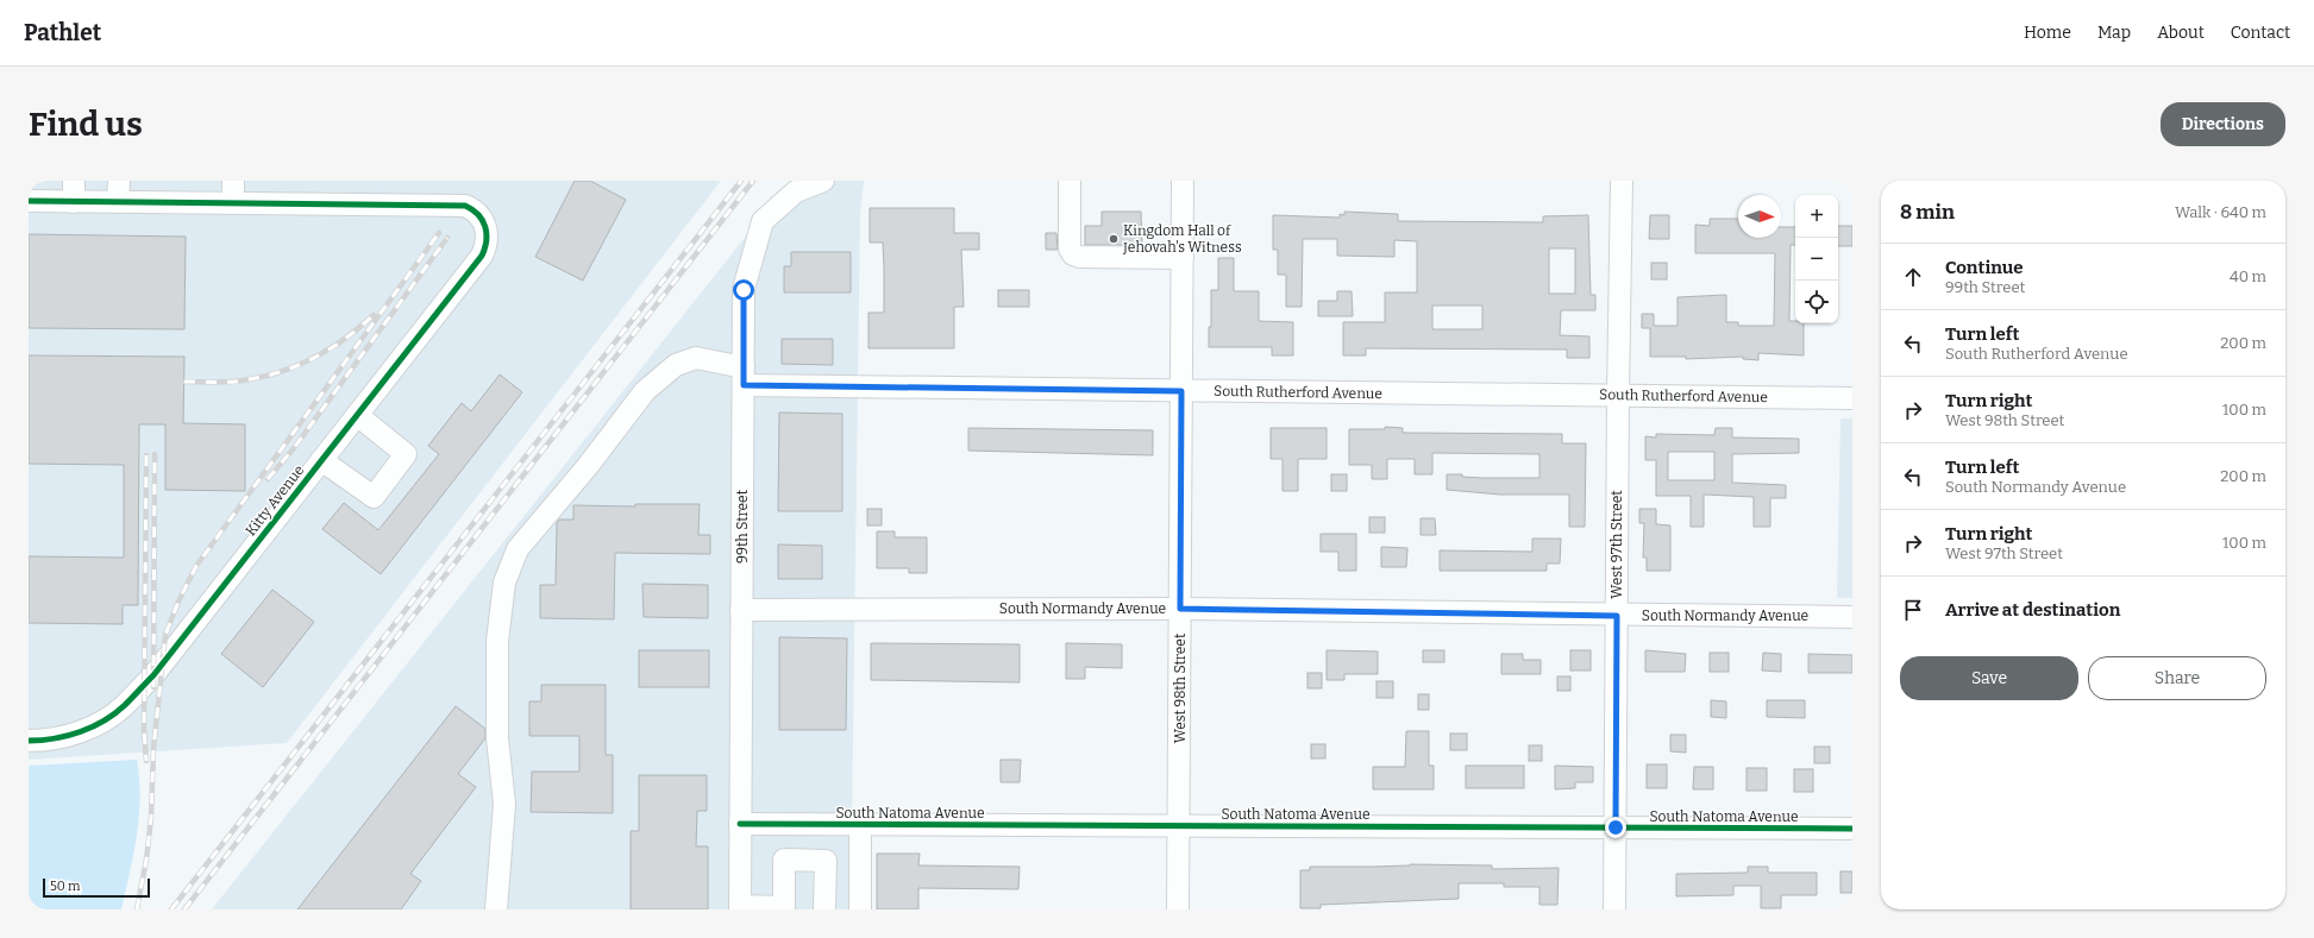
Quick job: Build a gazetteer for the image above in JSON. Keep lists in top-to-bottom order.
{
  "streets": {
    "street": [
      "South Rutherford Avenue",
      "Kitty Avenue",
      "99th Street",
      "West 97th Street",
      "South Normandy Avenue",
      "West 98th Street",
      "South Natoma Avenue"
    ]
  },
  "crossings": [
    ["South Rutherford Avenue", "99th Street"],
    ["South Rutherford Avenue", "West 97th Street"],
    ["South Rutherford Avenue", "West 98th Street"],
    ["99th Street", "South Normandy Avenue"],
    ["99th Street", "South Natoma Avenue"],
    ["West 97th Street", "South Normandy Avenue"],
    ["West 97th Street", "South Natoma Avenue"],
    ["South Normandy Avenue", "West 98th Street"],
    ["West 98th Street", "South Natoma Avenue"]
  ],
  "places": ["Kingdom Hall of Jehovah's Witness"],
  "scale_bar": "50 m",
  "north": "right",
  "page": {
    "header": "Pathlet",
    "nav": [
      "Home",
      "Map",
      "About",
      "Contact"
    ],
    "buttons": [
      "Directions",
      ["Save", "Share"]
    ],
    "title": "Find us",
    "heading": ["8 min", "Walk · 640 m"],
    "map_buttons": ["+", "−"],
    "list": [
      ["Continue", "99th Street", "40 m"],
      ["Turn left", "South Rutherford Avenue", "200 m"],
      ["Turn right", "West 98th Street", "100 m"],
      ["Turn left", "South Normandy Avenue", "200 m"],
      ["Turn right", "West 97th Street", "100 m"],
      "Arrive at destination"
    ],
    "scale": "50 m"
  }
}
